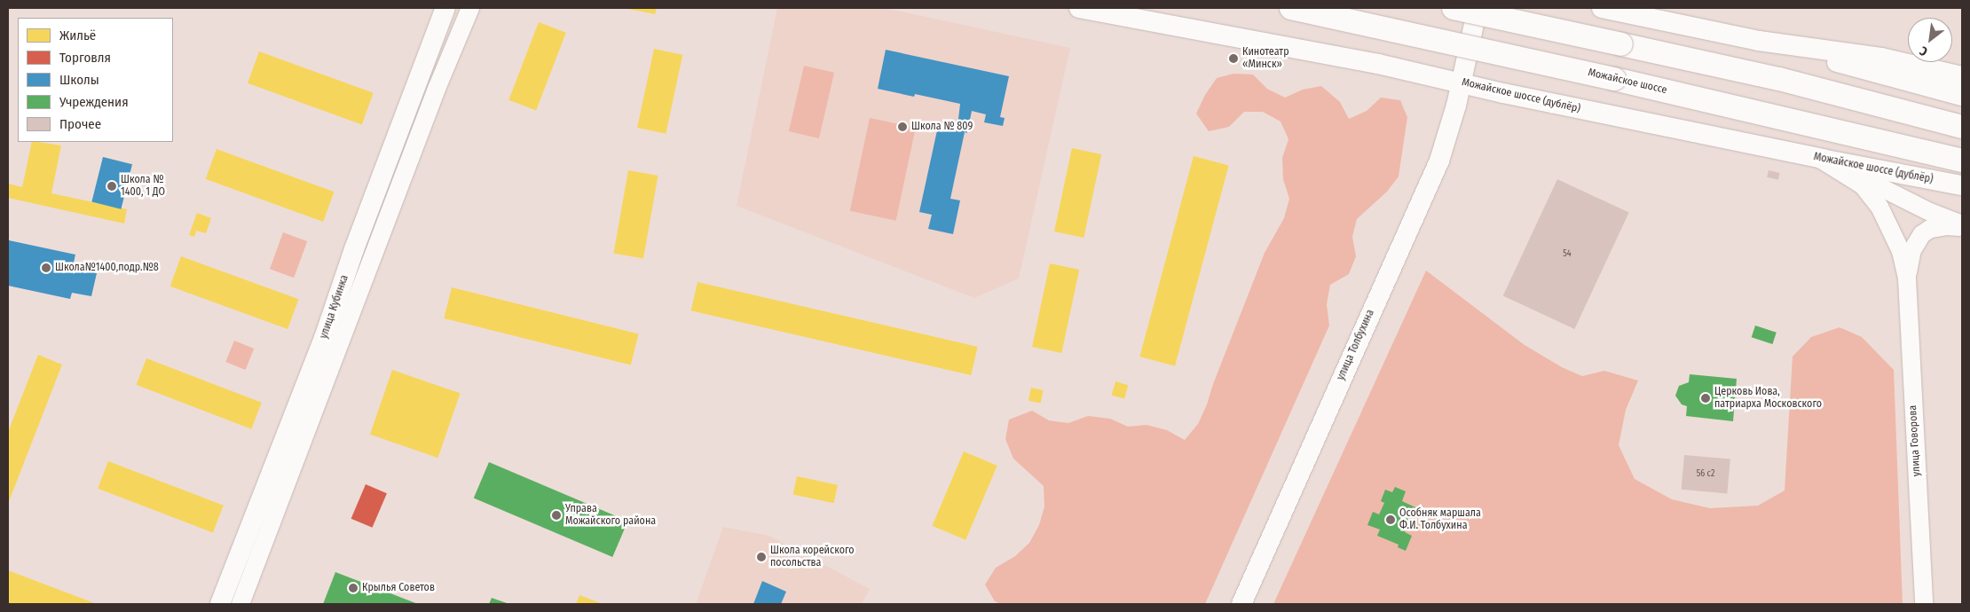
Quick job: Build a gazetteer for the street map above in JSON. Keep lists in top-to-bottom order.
{
  "streets": {
    "main road": [
      "Можайское шоссе",
      "Можайское шоссе (дублёр)",
      "улица Кубинка",
      "улица Толбухина"
    ],
    "street": ["улица Говорова"]
  },
  "crossings": [
    ["Можайское шоссе (дублёр)", "улица Толбухина"],
    ["Можайское шоссе (дублёр)", "улица Говорова"]
  ],
  "places": [
    "Кинотеатр «Минск»",
    "Школа № 809",
    "Школа № 1400, 1 ДО",
    "Школа№1400,подр.№8",
    "Церковь Иова, патриарха Московского",
    "Управа Можайского района",
    "Особняк маршала Ф.И. Толбухина",
    "Школа корейского посольства",
    "Крылья Советов"
  ],
  "house_numbers": ["54", "56 с2"],
  "legend": [
    "Жильё",
    "Торговля",
    "Школы",
    "Учреждения",
    "Прочее"
  ],
  "north": "bottom left"
}
